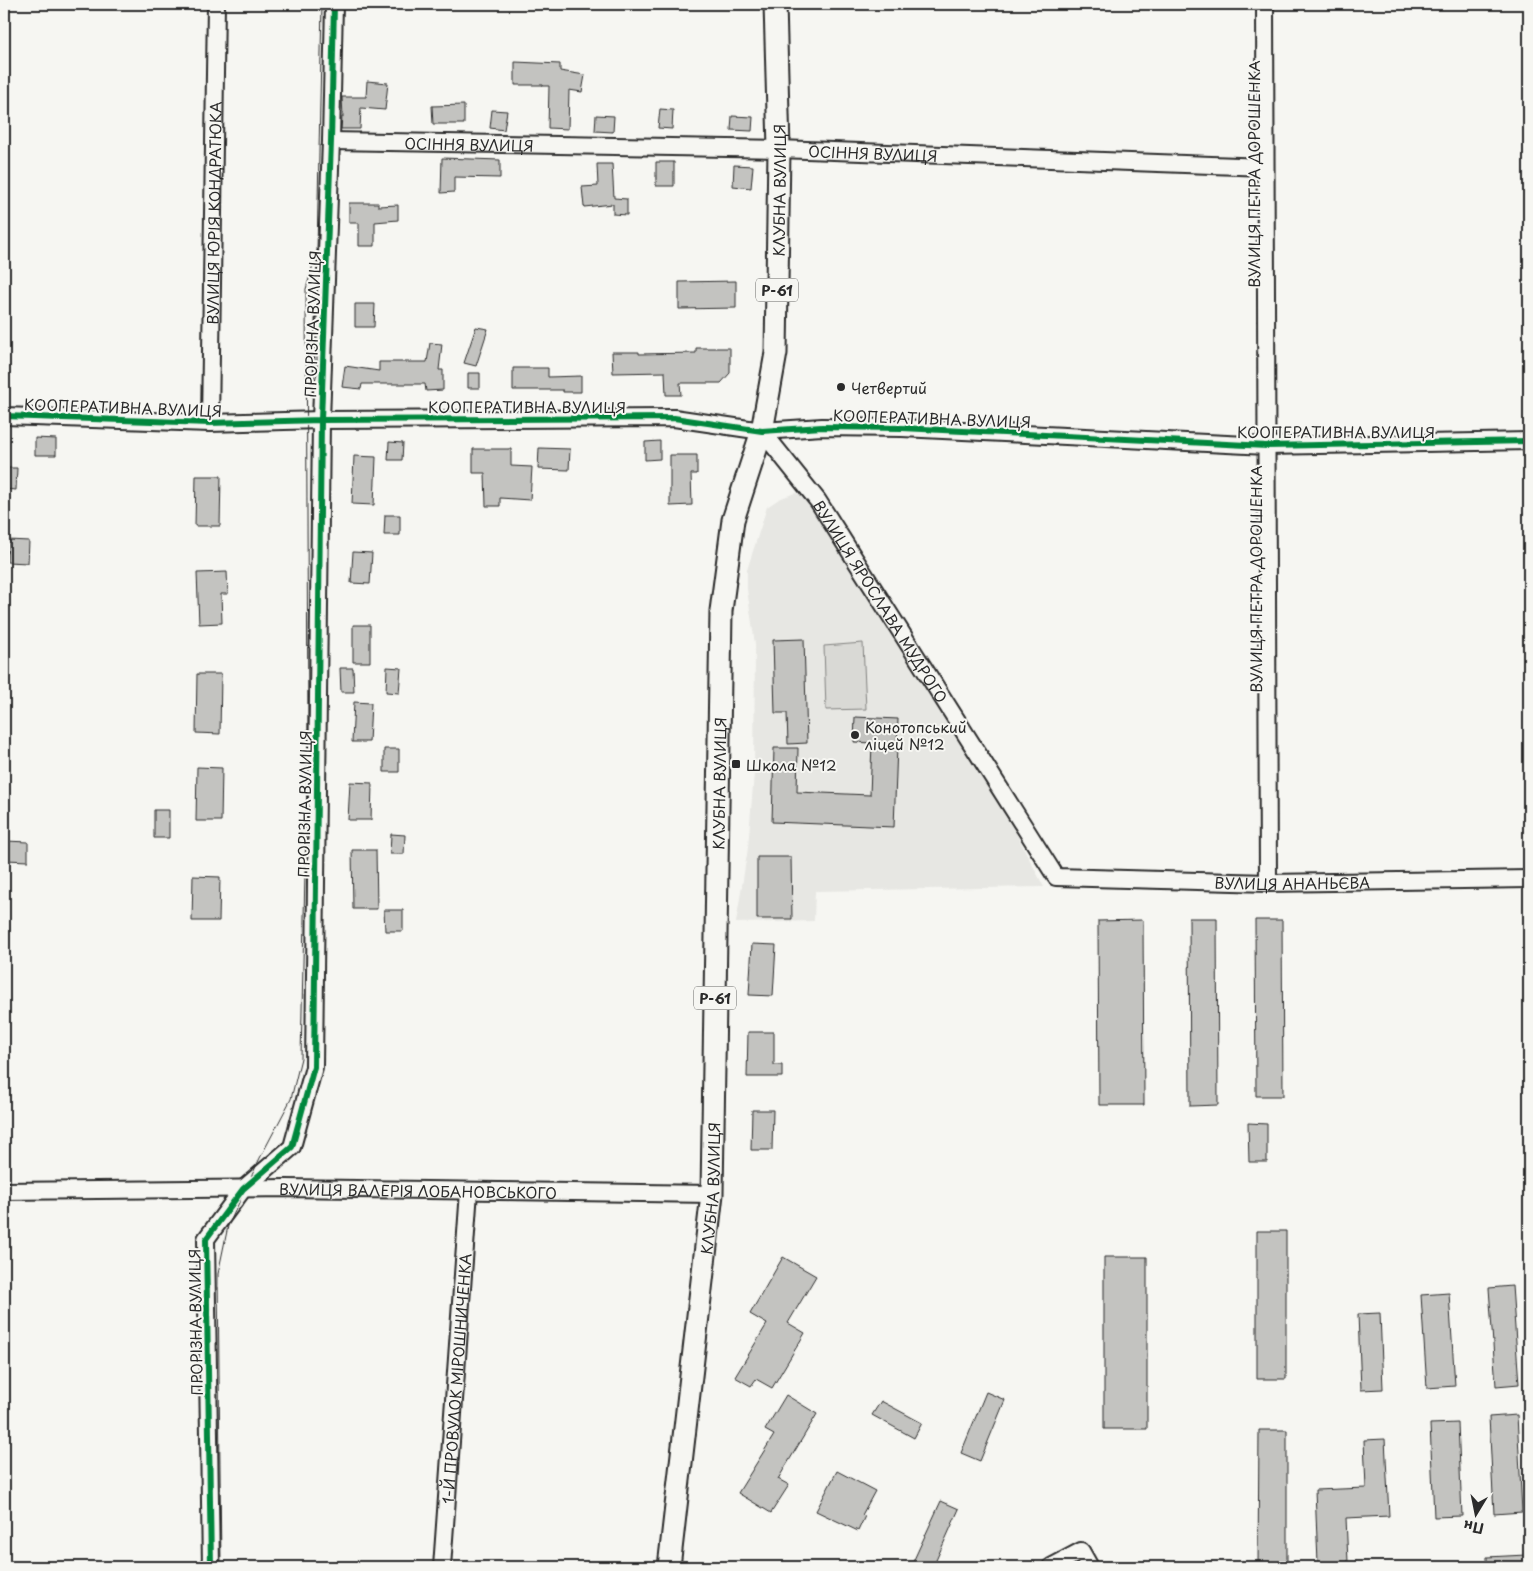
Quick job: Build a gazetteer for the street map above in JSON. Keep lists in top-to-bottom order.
{
  "streets": {
    "main road": ["КЛУБНА ВУЛИЦЯ", "Р-61"],
    "street": [
      "ОСІННЯ ВУЛИЦЯ",
      "ВУЛИЦЯ ПЕТРА ДОРОШЕНКА",
      "ВУЛИЦЯ ЮРІЯ КОНДРАТЮКА",
      "ПРОРІЗНА ВУЛИЦЯ",
      "КООПЕРАТИВНА ВУЛИЦЯ",
      "ВУЛИЦЯ ЯРОСЛАВА МУДРОГО",
      "ВУЛИЦЯ АНАНЬЄВА",
      "ВУЛИЦЯ ВАЛЕРІЯ ЛОБАНОВСЬКОГО",
      "1-Й ПРОВУЛОК МІРОШНИЧЕНКА"
    ]
  },
  "crossings": [
    ["ОСІННЯ ВУЛИЦЯ", "ВУЛИЦЯ ПЕТРА ДОРОШЕНКА"],
    ["ОСІННЯ ВУЛИЦЯ", "КЛУБНА ВУЛИЦЯ"],
    ["ОСІННЯ ВУЛИЦЯ", "ПРОРІЗНА ВУЛИЦЯ"],
    ["ВУЛИЦЯ ПЕТРА ДОРОШЕНКА", "КООПЕРАТИВНА ВУЛИЦЯ"],
    ["ВУЛИЦЯ ПЕТРА ДОРОШЕНКА", "ВУЛИЦЯ АНАНЬЄВА"],
    ["КЛУБНА ВУЛИЦЯ", "КООПЕРАТИВНА ВУЛИЦЯ"],
    ["КЛУБНА ВУЛИЦЯ", "ВУЛИЦЯ ЯРОСЛАВА МУДРОГО"],
    ["КЛУБНА ВУЛИЦЯ", "ВУЛИЦЯ ВАЛЕРІЯ ЛОБАНОВСЬКОГО"],
    ["ВУЛИЦЯ ЮРІЯ КОНДРАТЮКА", "КООПЕРАТИВНА ВУЛИЦЯ"],
    ["ПРОРІЗНА ВУЛИЦЯ", "КООПЕРАТИВНА ВУЛИЦЯ"],
    ["ПРОРІЗНА ВУЛИЦЯ", "ВУЛИЦЯ ВАЛЕРІЯ ЛОБАНОВСЬКОГО"],
    ["КООПЕРАТИВНА ВУЛИЦЯ", "ВУЛИЦЯ ЯРОСЛАВА МУДРОГО"],
    ["ВУЛИЦЯ ЯРОСЛАВА МУДРОГО", "ВУЛИЦЯ АНАНЬЄВА"],
    ["ВУЛИЦЯ ВАЛЕРІЯ ЛОБАНОВСЬКОГО", "1-Й ПРОВУЛОК МІРОШНИЧЕНКА"]
  ],
  "places": {
    "other": ["Четвертий", "Конотопський ліцей №12"],
    "transit": ["Школа №12"]
  },
  "north": "bottom"
}
